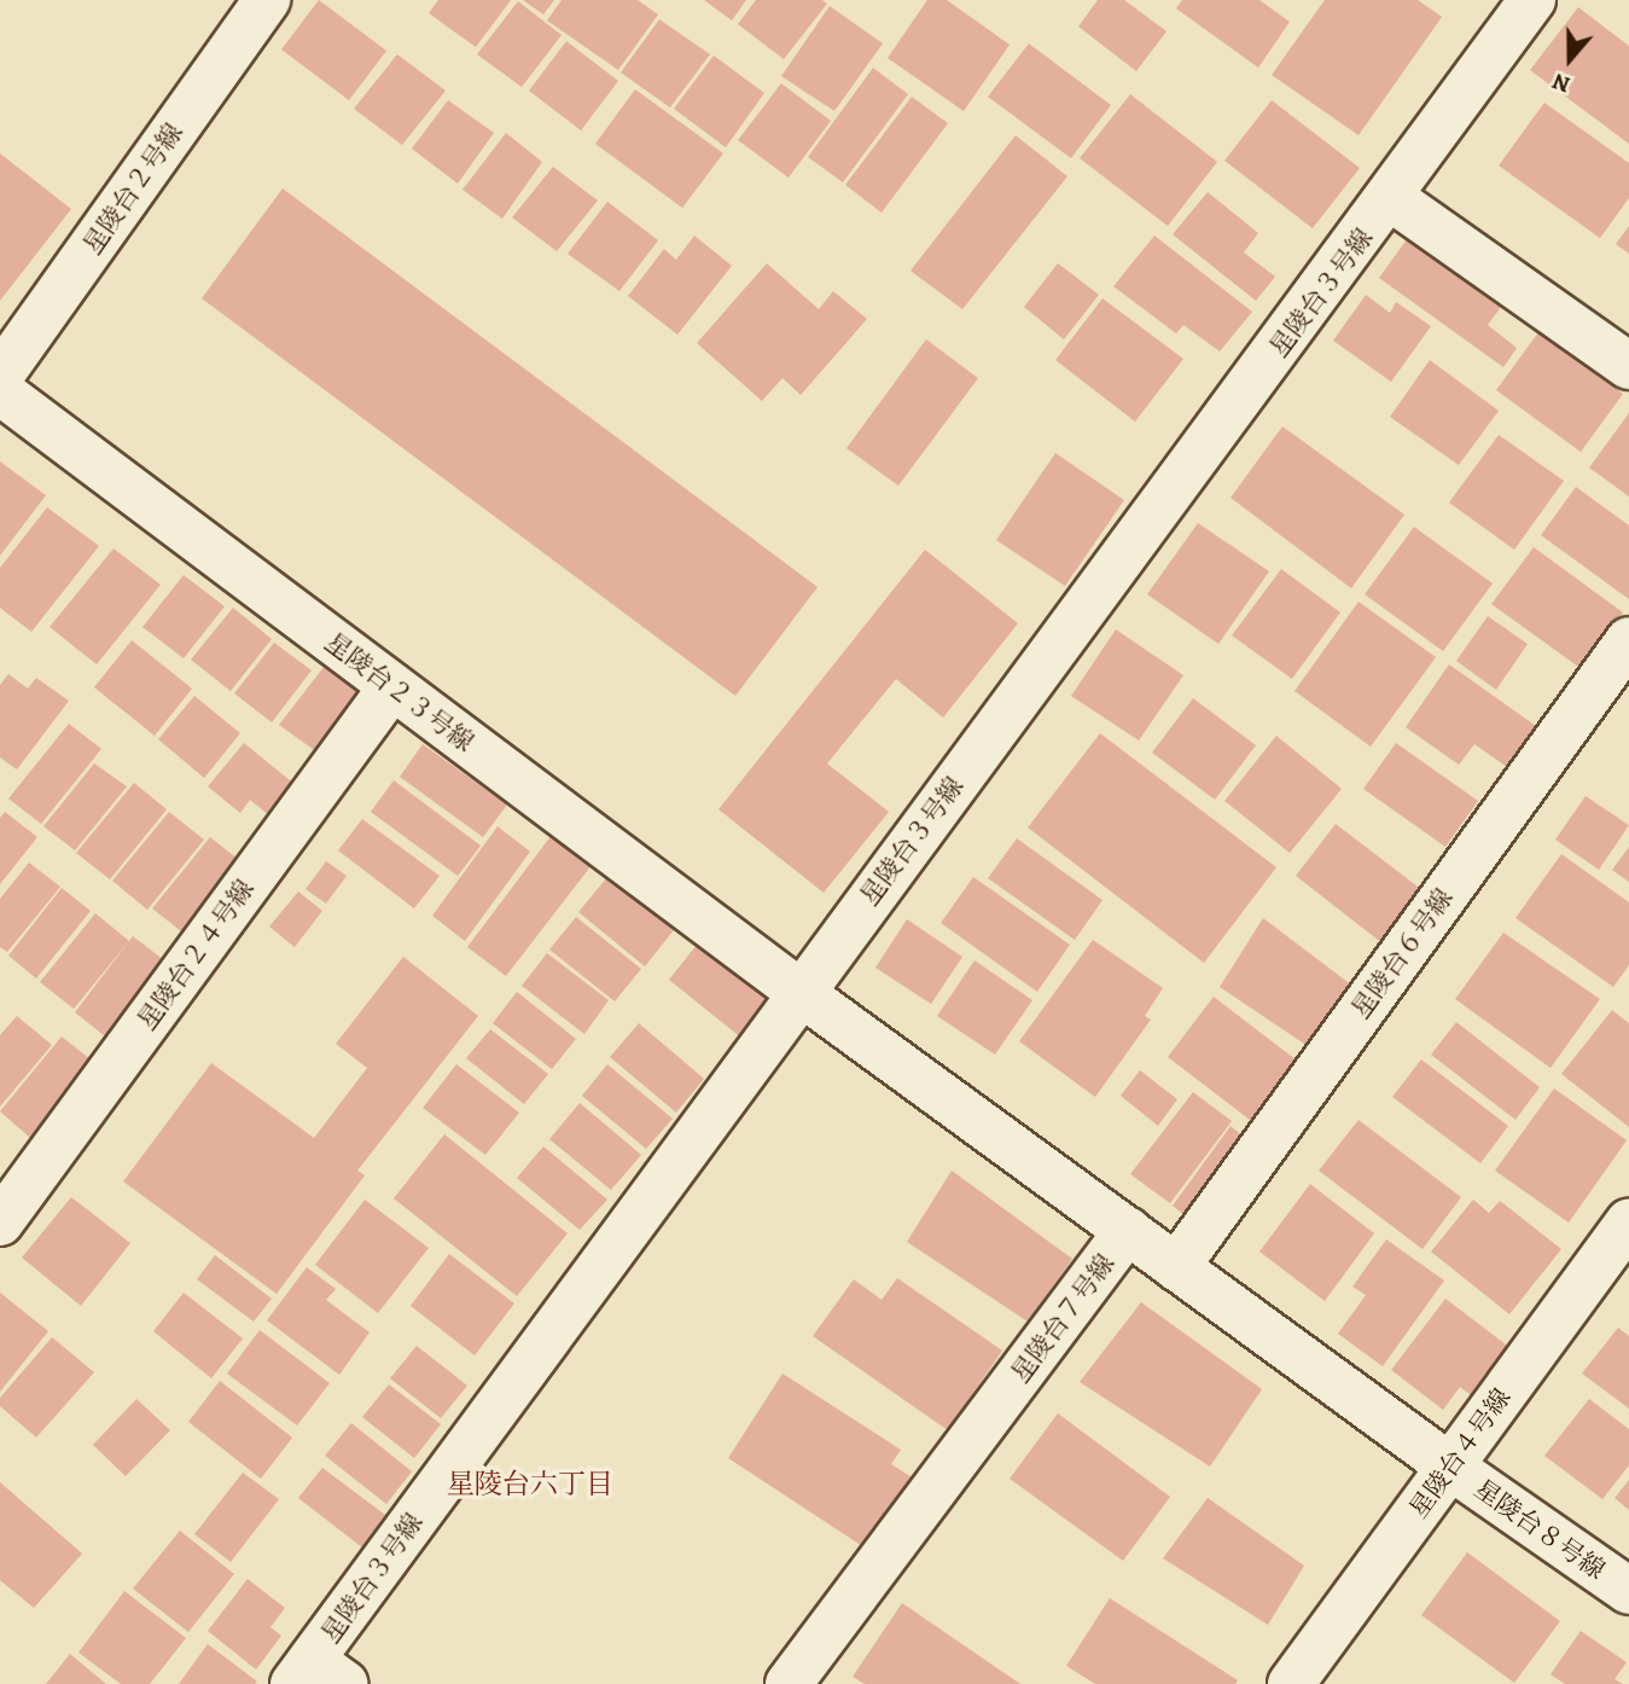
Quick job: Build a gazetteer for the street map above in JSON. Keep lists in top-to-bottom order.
{
  "streets": {
    "street": [
      "星陵台２号線",
      "星陵台３号線",
      "星陵台２３号線",
      "星陵台６号線",
      "星陵台２４号線",
      "星陵台７号線",
      "星陵台４号線",
      "星陵台８号線"
    ]
  },
  "crossings": [
    ["星陵台３号線", "星陵台２３号線"],
    ["星陵台２３号線", "星陵台２４号線"],
    ["星陵台２３号線", "星陵台７号線"],
    ["星陵台６号線", "星陵台７号線"],
    ["星陵台７号線", "星陵台４号線"],
    ["星陵台７号線", "星陵台８号線"],
    ["星陵台４号線", "星陵台８号線"]
  ],
  "districts": ["星陵台六丁目"],
  "north": "bottom"
}
